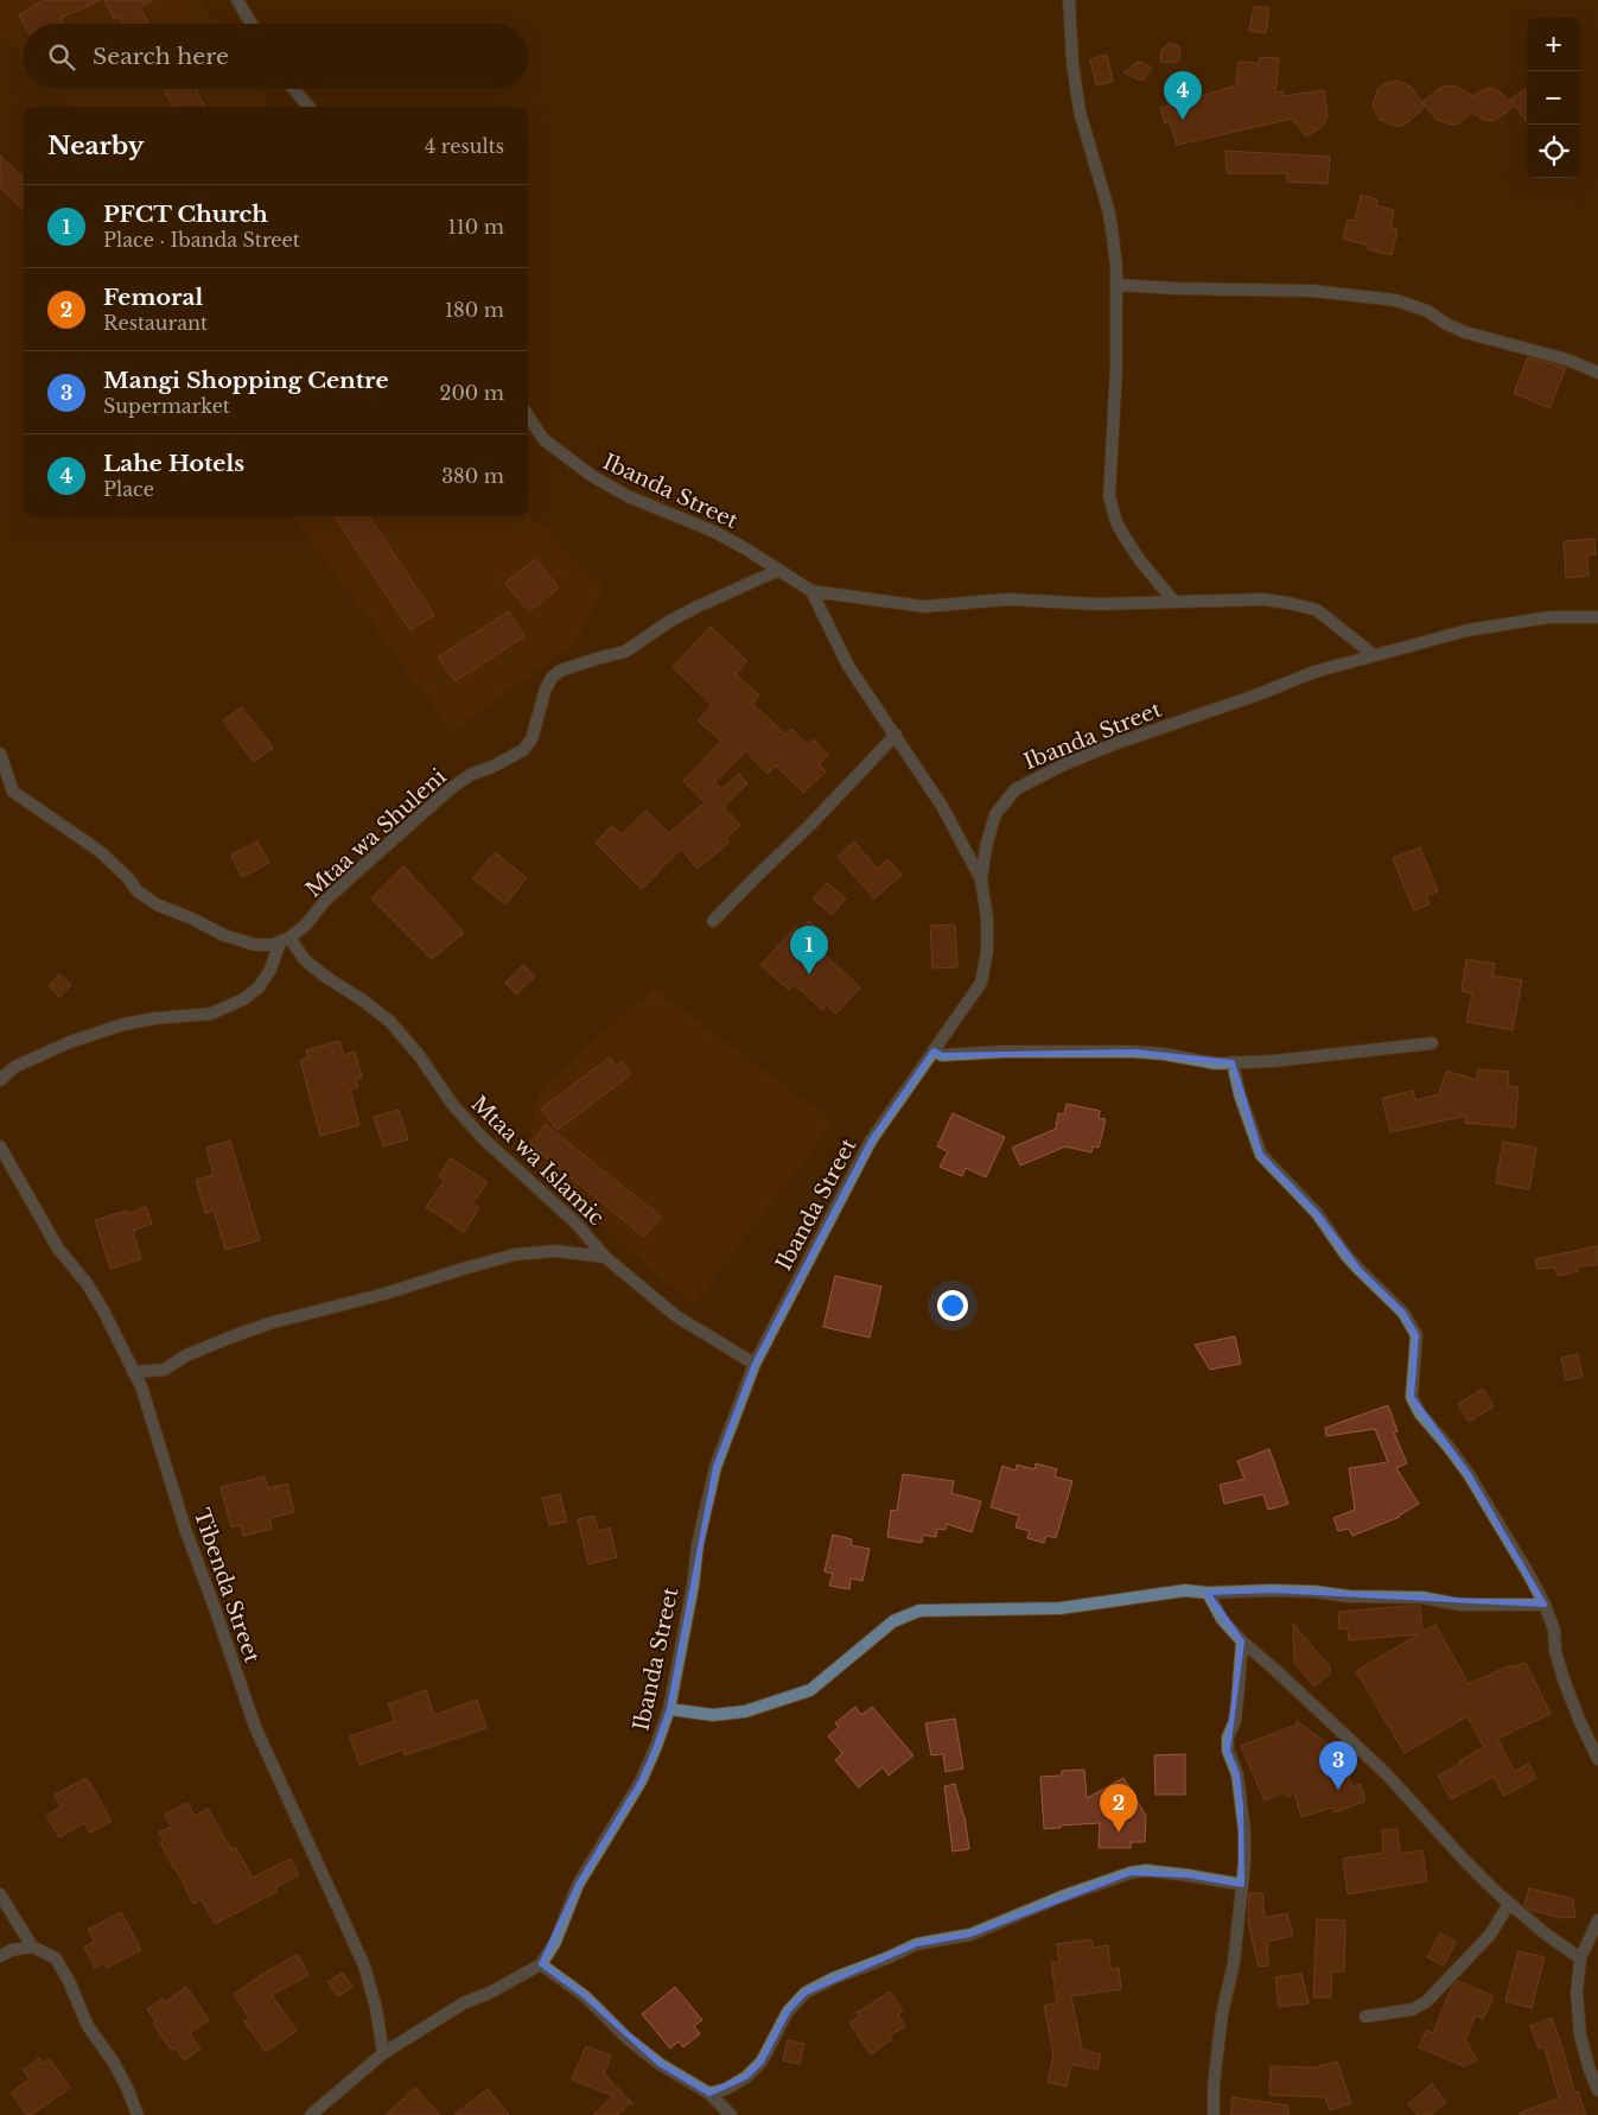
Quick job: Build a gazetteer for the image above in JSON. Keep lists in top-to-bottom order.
{
  "streets": {
    "street": [
      "Ibanda Street",
      "Mtaa wa Shuleni",
      "Mtaa wa Islamic",
      "Tibenda Street"
    ]
  },
  "crossings": [
    ["Ibanda Street", "Mtaa wa Shuleni"],
    ["Ibanda Street", "Mtaa wa Islamic"],
    ["Ibanda Street", "Tibenda Street"],
    ["Mtaa wa Shuleni", "Mtaa wa Islamic"]
  ],
  "page": {
    "map_buttons": ["+", "−"],
    "search": "Search here",
    "pins": [
      "4",
      "1",
      "3",
      "2"
    ],
    "heading": ["Nearby", "4 results"],
    "list": [
      {
        "mark": "1",
        "name": "PFCT Church",
        "note": "Place · Ibanda Street",
        "value": "110 m"
      },
      {
        "mark": "2",
        "name": "Femoral",
        "note": "Restaurant",
        "value": "180 m"
      },
      {
        "mark": "3",
        "name": "Mangi Shopping Centre",
        "note": "Supermarket",
        "value": "200 m"
      },
      {
        "mark": "4",
        "name": "Lahe Hotels",
        "note": "Place",
        "value": "380 m"
      }
    ]
  }
}
